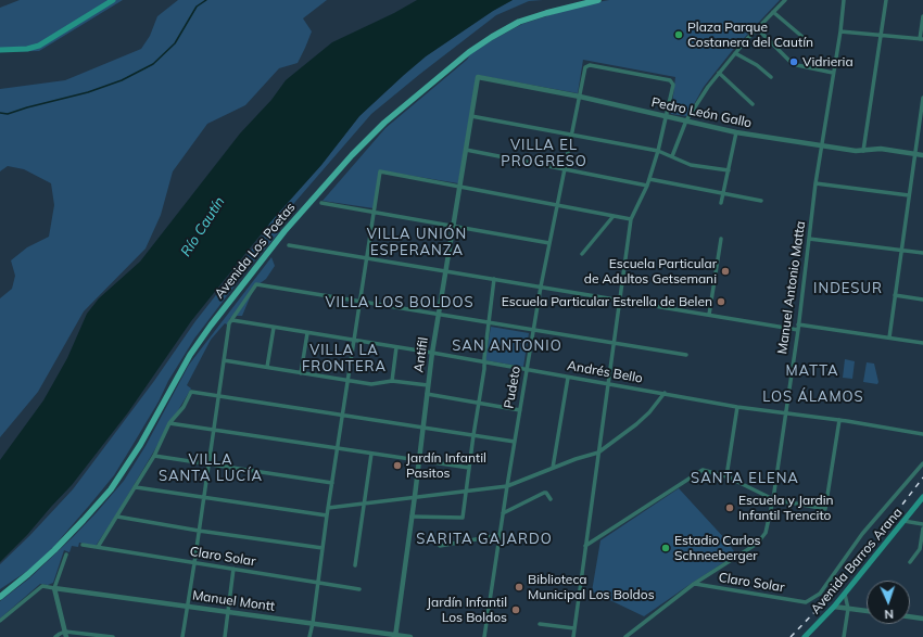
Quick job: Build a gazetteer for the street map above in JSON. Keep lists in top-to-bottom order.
{
  "streets": {
    "main road": ["Avenida Los Poetas", "Avenida Barros Arana"],
    "street": [
      "Pedro León Gallo",
      "Manuel Antonio Matta",
      "Antifil",
      "Andrés Bello",
      "Pudeto",
      "Claro Solar",
      "Manuel Montt"
    ]
  },
  "crossings": [
    ["Pedro León Gallo", "Manuel Antonio Matta"],
    ["Pedro León Gallo", "Antifil"],
    ["Pedro León Gallo", "Pudeto"],
    ["Manuel Antonio Matta", "Andrés Bello"],
    ["Manuel Antonio Matta", "Claro Solar"],
    ["Antifil", "Andrés Bello"],
    ["Antifil", "Manuel Montt"],
    ["Andrés Bello", "Pudeto"]
  ],
  "districts": [
    "VILLA EL PROGRESO",
    "VILLA UNIÓN ESPERANZA",
    "INDESUR",
    "VILLA LOS BOLDOS",
    "SAN ANTONIO",
    "VILLA LA FRONTERA",
    "MATTA",
    "LOS ÁLAMOS",
    "VILLA SANTA LUCÍA",
    "SANTA ELENA",
    "SARITA GAJARDO"
  ],
  "water": ["Río Cautín"],
  "places": [
    "Plaza Parque Costanera del Cautín",
    "Vidrieria",
    "Escuela Particular de Adultos Getsemani",
    "Escuela Particular Estrella de Belen",
    "Jardín Infantil Pasitos",
    "Escuela y Jardin Infantil Trencito",
    "Estadio Carlos Schneeberger",
    "Biblioteca Municipal Los Boldos",
    "Jardín Infantil Los Boldos"
  ],
  "north": "bottom"
}
